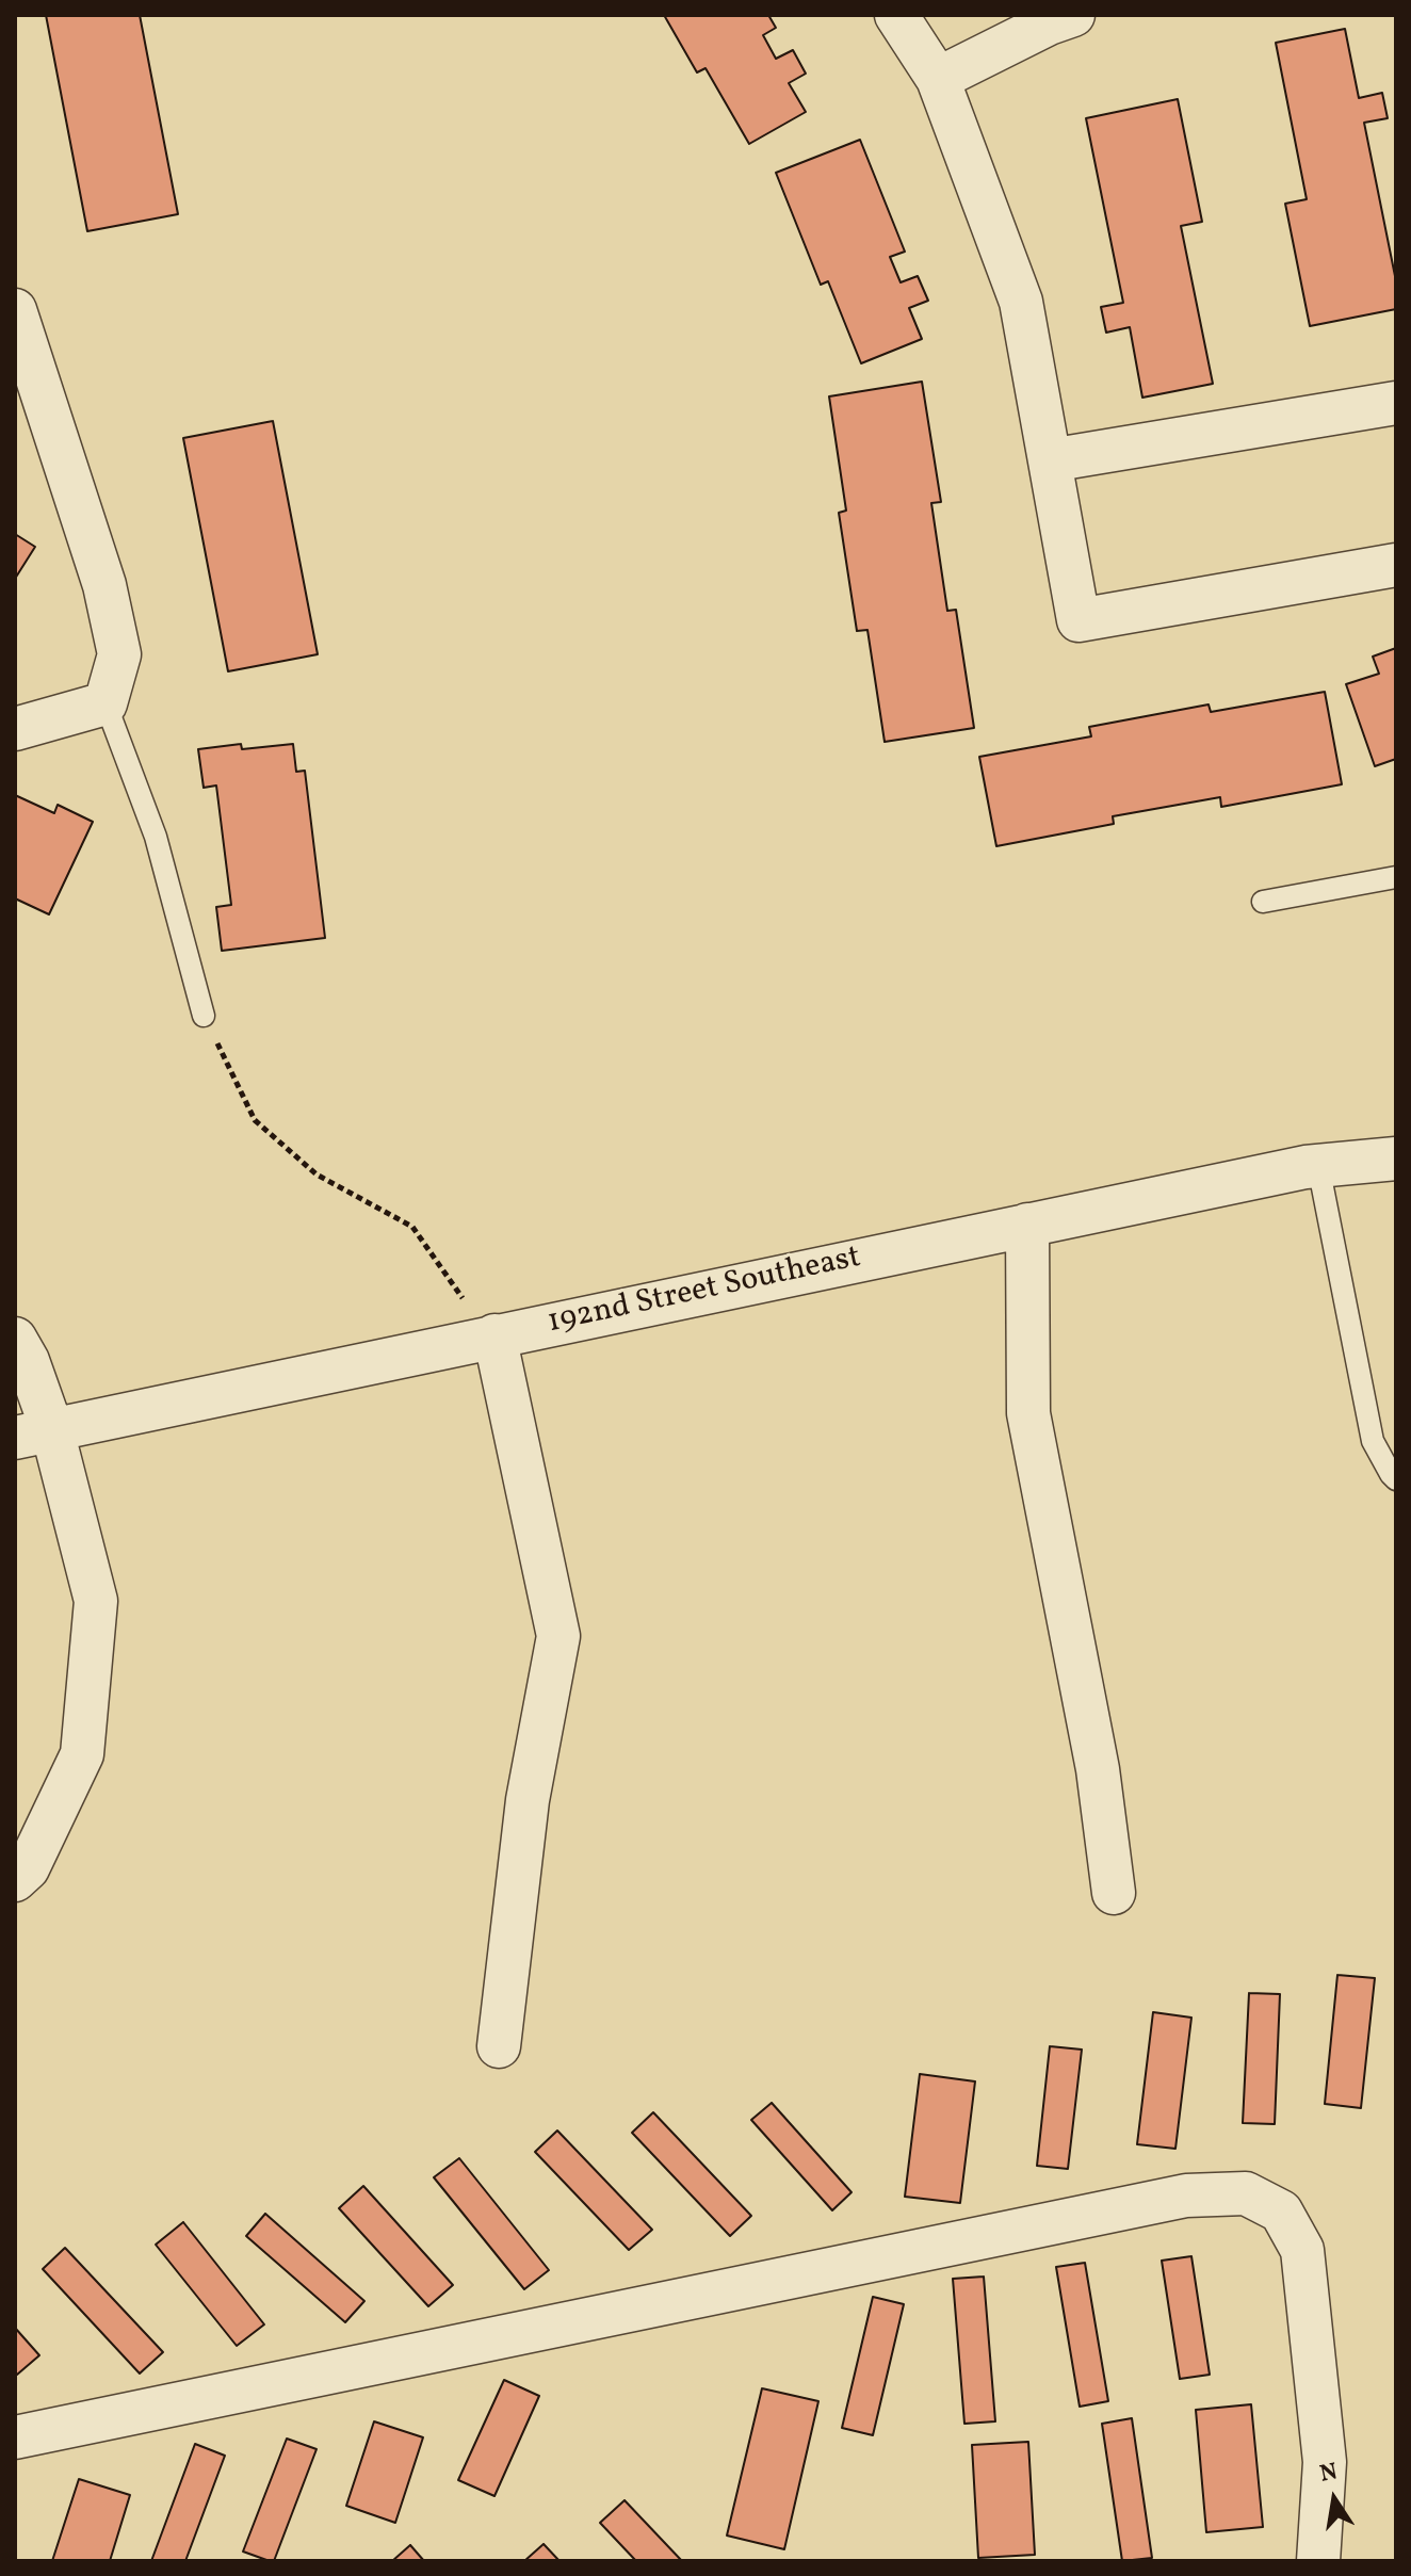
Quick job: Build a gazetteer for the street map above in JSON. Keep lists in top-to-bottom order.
{
  "streets": {
    "street": ["192nd Street Southeast"]
  },
  "north": "top"
}
